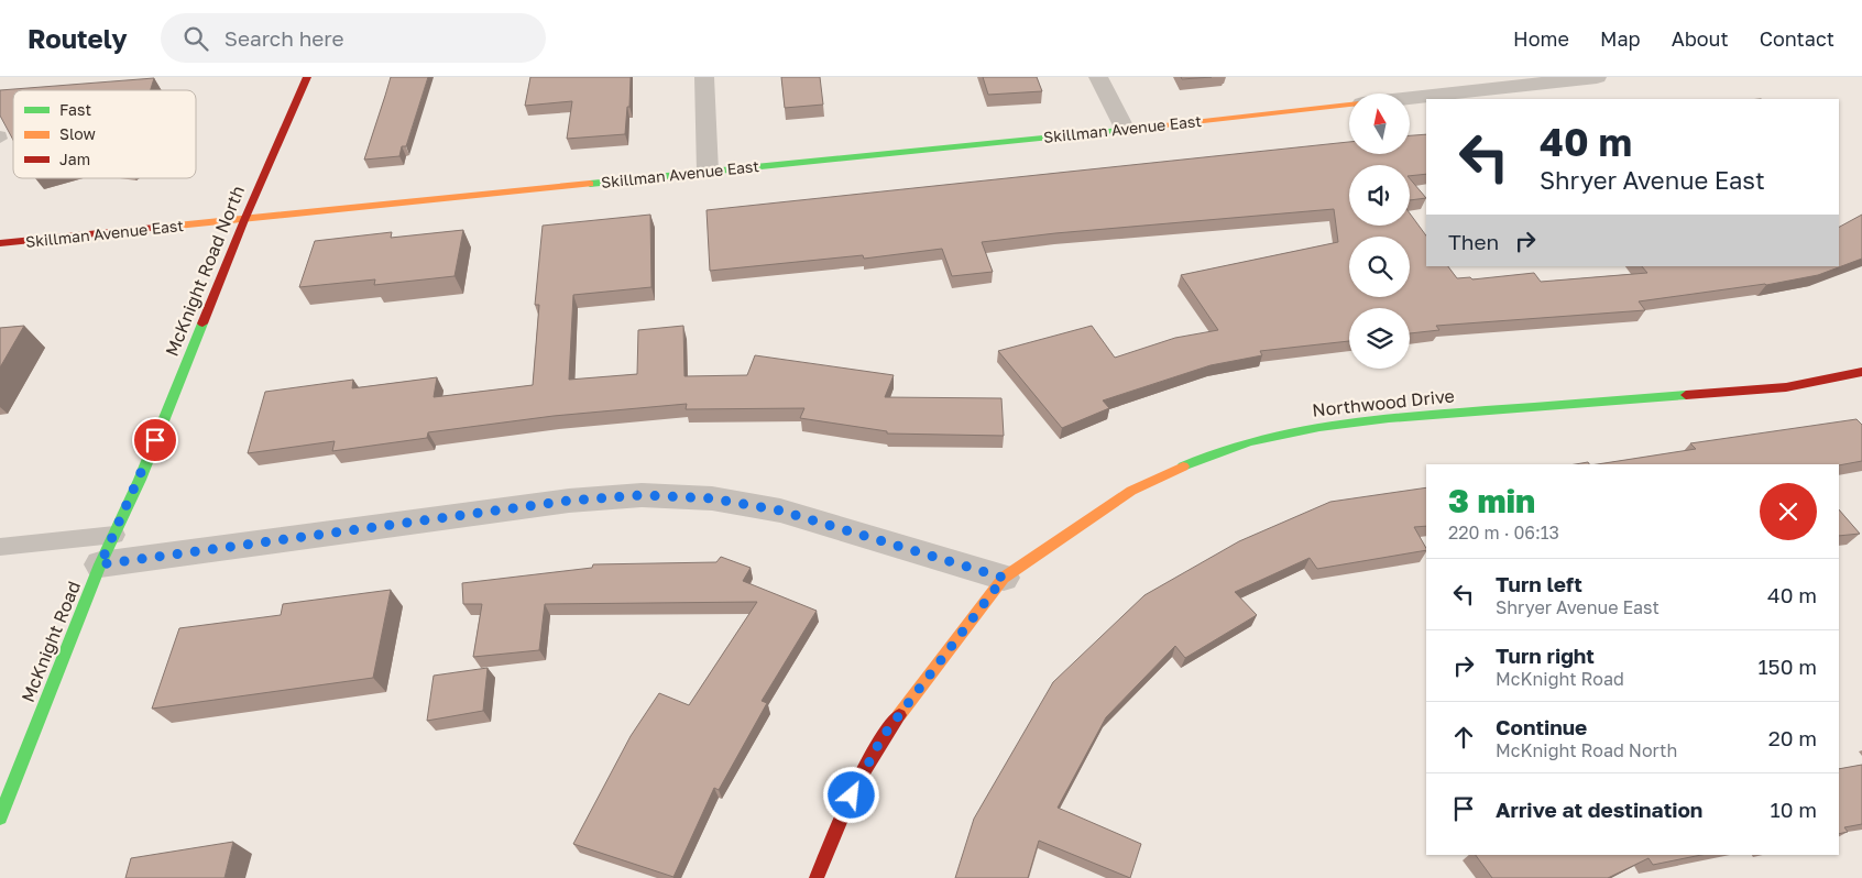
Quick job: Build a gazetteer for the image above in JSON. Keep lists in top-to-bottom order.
{
  "streets": {
    "street": [
      "Skillman Avenue East",
      "McKnight Road North",
      "Northwood Drive",
      "McKnight Road"
    ]
  },
  "crossings": [
    ["Skillman Avenue East", "McKnight Road North"],
    ["McKnight Road North", "McKnight Road"]
  ],
  "legend": ["Fast", "Slow", "Jam"],
  "north": "top",
  "page": {
    "header": "Routely",
    "search": "Search here",
    "nav": [
      "Home",
      "Map",
      "About",
      "Contact"
    ],
    "turn": ["40 m", "Shryer Avenue East"],
    "then": "Then",
    "heading": ["3 min", "220 m · 06:13"],
    "list": [
      {
        "name": "Turn left",
        "note": "Shryer Avenue East",
        "value": "40 m"
      },
      {
        "name": "Turn right",
        "note": "McKnight Road",
        "value": "150 m"
      },
      {
        "name": "Continue",
        "note": "McKnight Road North",
        "value": "20 m"
      },
      {
        "name": "Arrive at destination",
        "value": "10 m"
      }
    ]
  }
}
